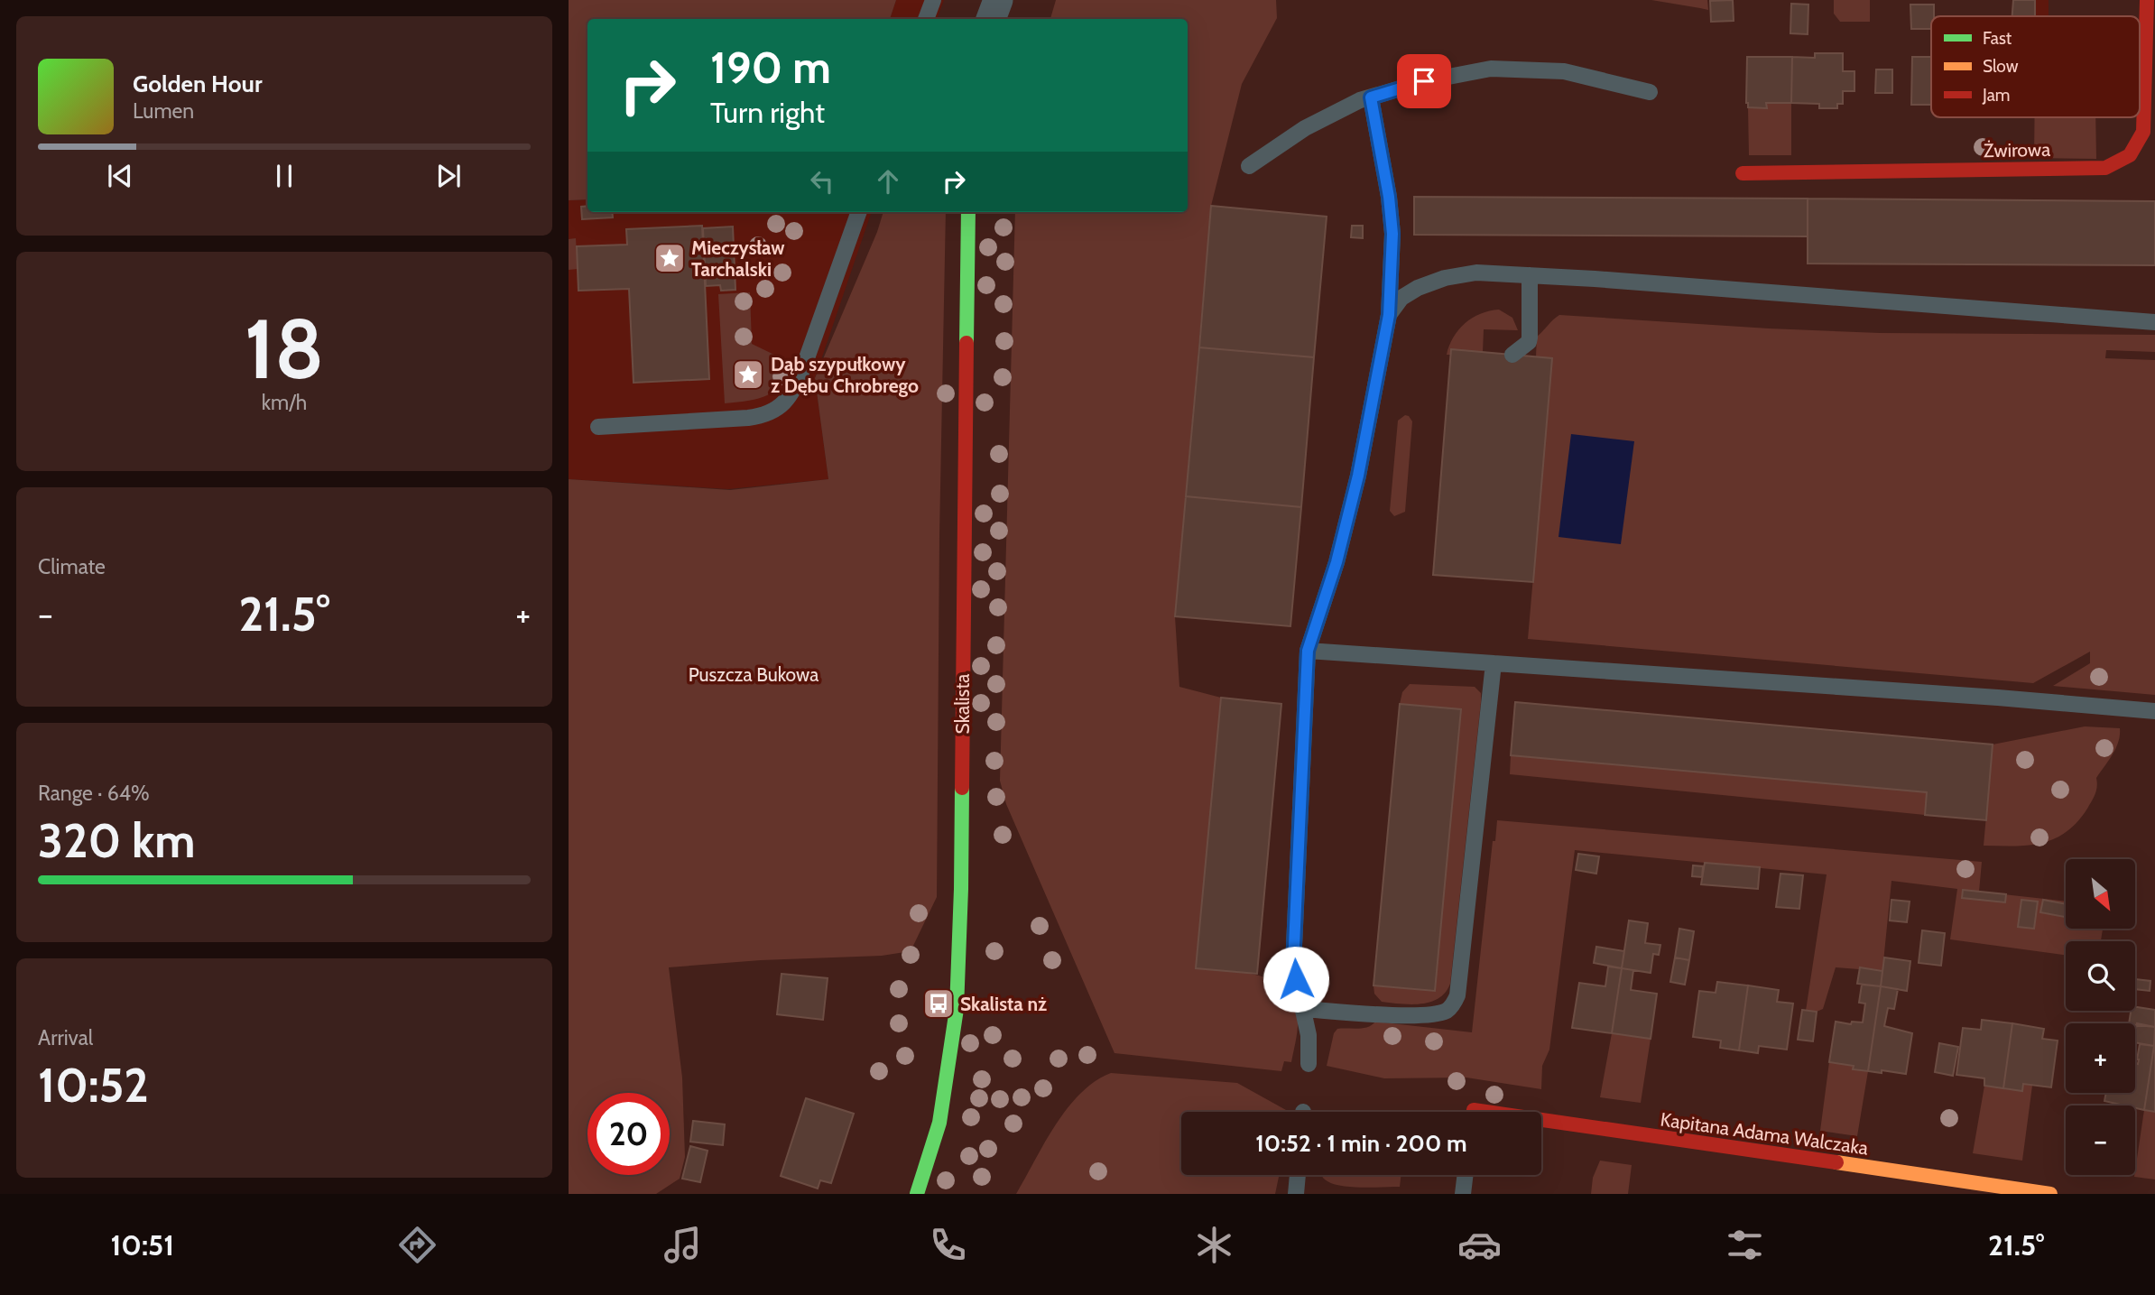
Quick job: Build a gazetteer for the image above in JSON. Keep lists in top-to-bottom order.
{
  "streets": {
    "street": ["Żwirowa", "Skalista", "Kapitana Adama Walczaka"]
  },
  "parks": ["Puszcza Bukowa"],
  "places": {
    "place": ["Mieczysław Tarchalski", "Dąb szypułkowy z Dębu Chrobrego"],
    "bus stop": ["Skalista nż"]
  },
  "legend": ["Fast", "Slow", "Jam"],
  "north": "bottom right",
  "page": {
    "turn": ["190 m", "Turn right"],
    "song": ["Golden Hour", "Lumen"],
    "tile": [
      ["18", "km/h"],
      "Climate",
      ["Range · 64%", "320 km"],
      ["Arrival", "10:52"]
    ],
    "heat": ["−", "21.5°", "+"],
    "map_buttons": ["+", "−"],
    "limit": "20",
    "trip": "10:52 · 1 min · 200 m",
    "tabs": ["10:51", "21.5°"]
  }
}
